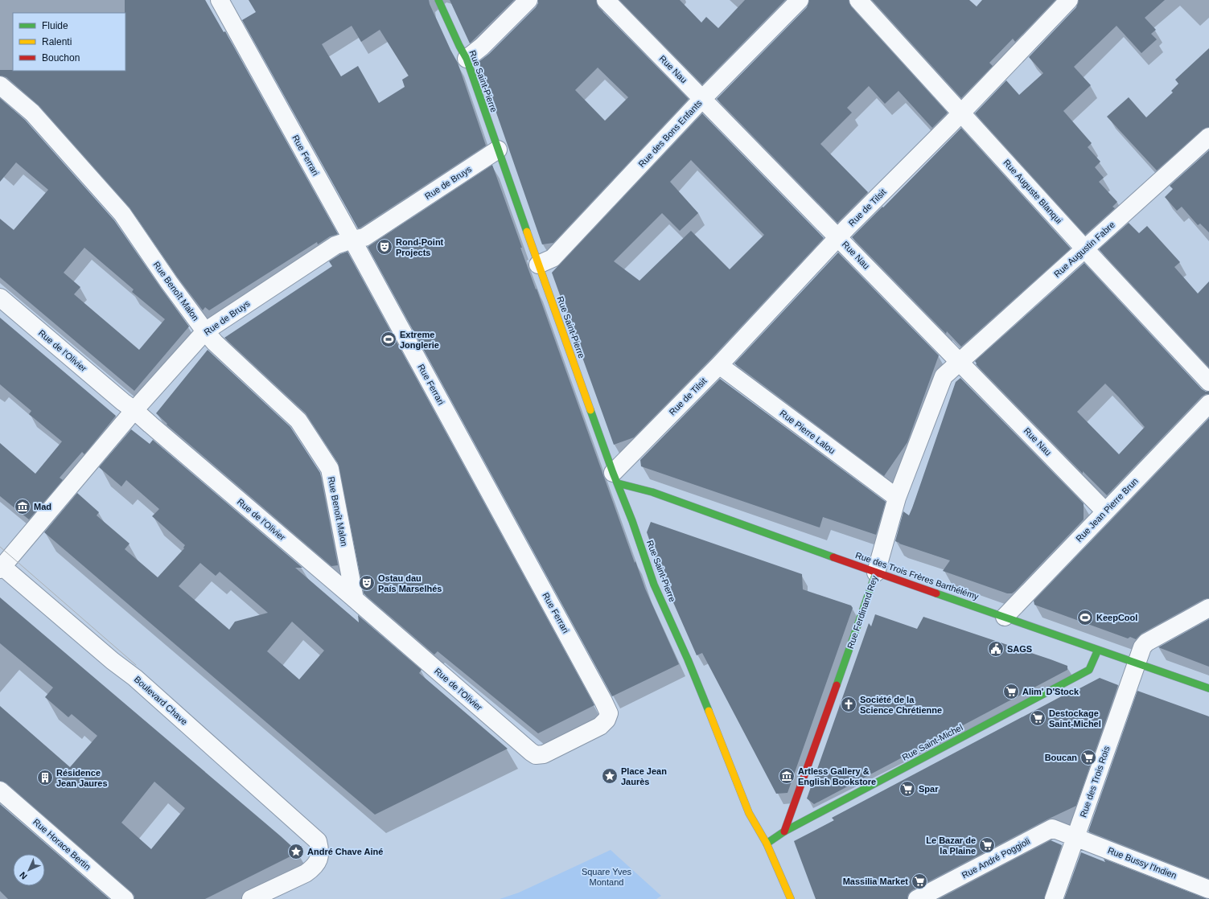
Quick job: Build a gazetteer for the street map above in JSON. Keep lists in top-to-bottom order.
{
  "streets": {
    "street": [
      "Rue Nau",
      "Rue Saint-Pierre",
      "Rue des Bons Enfants",
      "Rue Ferrari",
      "Rue de Bruys",
      "Rue Auguste Blanqui",
      "Rue de Tilsit",
      "Rue Augustin Fabre",
      "Rue Benoît Malon",
      "Rue de l'Olivier",
      "Rue Pierre Lalou",
      "Rue Jean Pierre Brun",
      "Rue des Trois Frères Barthélémy",
      "Rue Ferdinand Rey",
      "Boulevard Chave",
      "Rue Saint-Michel",
      "Rue des Trois Rois",
      "Rue Horace Bertin",
      "Rue André Poggioli",
      "Rue Bussy l'Indien"
    ]
  },
  "crossings": [
    ["Rue Nau", "Rue des Bons Enfants"],
    ["Rue Nau", "Rue de Tilsit"],
    ["Rue Nau", "Rue Augustin Fabre"],
    ["Rue Nau", "Rue Jean Pierre Brun"],
    ["Rue Nau", "Rue Ferdinand Rey"],
    ["Rue Saint-Pierre", "Rue des Bons Enfants"],
    ["Rue Saint-Pierre", "Rue de Bruys"],
    ["Rue Saint-Pierre", "Rue de Tilsit"],
    ["Rue Saint-Pierre", "Rue des Trois Frères Barthélémy"],
    ["Rue Saint-Pierre", "Rue Saint-Michel"],
    ["Rue Ferrari", "Rue de Bruys"],
    ["Rue Ferrari", "Rue de l'Olivier"],
    ["Rue de Bruys", "Rue Benoît Malon"],
    ["Rue de Bruys", "Rue de l'Olivier"],
    ["Rue de Bruys", "Boulevard Chave"],
    ["Rue Auguste Blanqui", "Rue de Tilsit"],
    ["Rue Auguste Blanqui", "Rue Augustin Fabre"],
    ["Rue de Tilsit", "Rue Pierre Lalou"],
    ["Rue de Tilsit", "Rue des Trois Frères Barthélémy"],
    ["Rue Augustin Fabre", "Rue Ferdinand Rey"],
    ["Rue Benoît Malon", "Rue de l'Olivier"],
    ["Rue Pierre Lalou", "Rue Ferdinand Rey"],
    ["Rue Jean Pierre Brun", "Rue des Trois Frères Barthélémy"],
    ["Rue des Trois Frères Barthélémy", "Rue Ferdinand Rey"],
    ["Rue des Trois Frères Barthélémy", "Rue Saint-Michel"],
    ["Rue des Trois Frères Barthélémy", "Rue des Trois Rois"],
    ["Rue Ferdinand Rey", "Rue Saint-Michel"],
    ["Rue des Trois Rois", "Rue André Poggioli"],
    ["Rue des Trois Rois", "Rue Bussy l'Indien"],
    ["Rue André Poggioli", "Rue Bussy l'Indien"]
  ],
  "parks": ["Square Yves Montand"],
  "places": {
    "theatre": ["Rond-Point Projects", "Ostau dau País Marselhés"],
    "sports": ["Extreme Jonglerie", "KeepCool"],
    "museum": ["Mad", "Artless Gallery & English Bookstore"],
    "public building": ["SAGS"],
    "supermarket": [
      "Alim' D'Stock",
      "Destockage Saint-Michel",
      "Boucan",
      "Spar",
      "Le Bazar de la Plaine",
      "Massilia Market"
    ],
    "church": ["Société de la Science Chrétienne"],
    "place": ["Place Jean Jaurès", "André Chave Ainé"],
    "building": ["Résidence Jean Jaures"]
  },
  "legend": ["Fluide", "Ralenti", "Bouchon"],
  "north": "bottom left"
}
